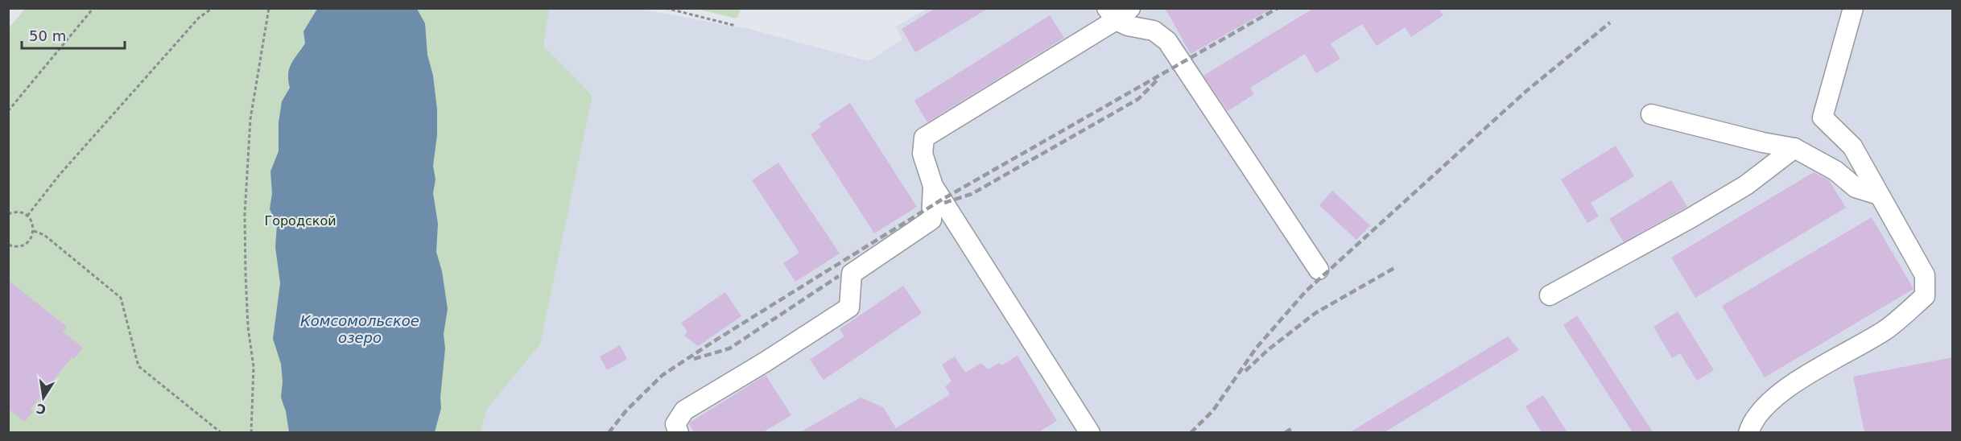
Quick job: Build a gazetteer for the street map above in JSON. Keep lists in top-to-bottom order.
{
  "water": ["Комсомольское озеро"],
  "parks": ["Городской"],
  "scale_bar": "50 m",
  "north": "bottom"
}
